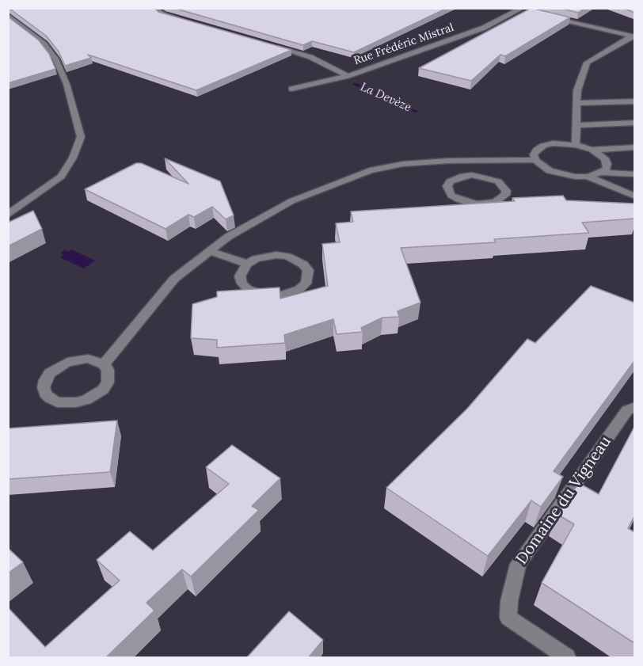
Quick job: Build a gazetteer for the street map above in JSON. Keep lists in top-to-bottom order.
{
  "streets": {
    "street": ["Rue Frédéric Mistral", "Domaine du Vigneau"]
  },
  "water": ["La Devèze"]
}
